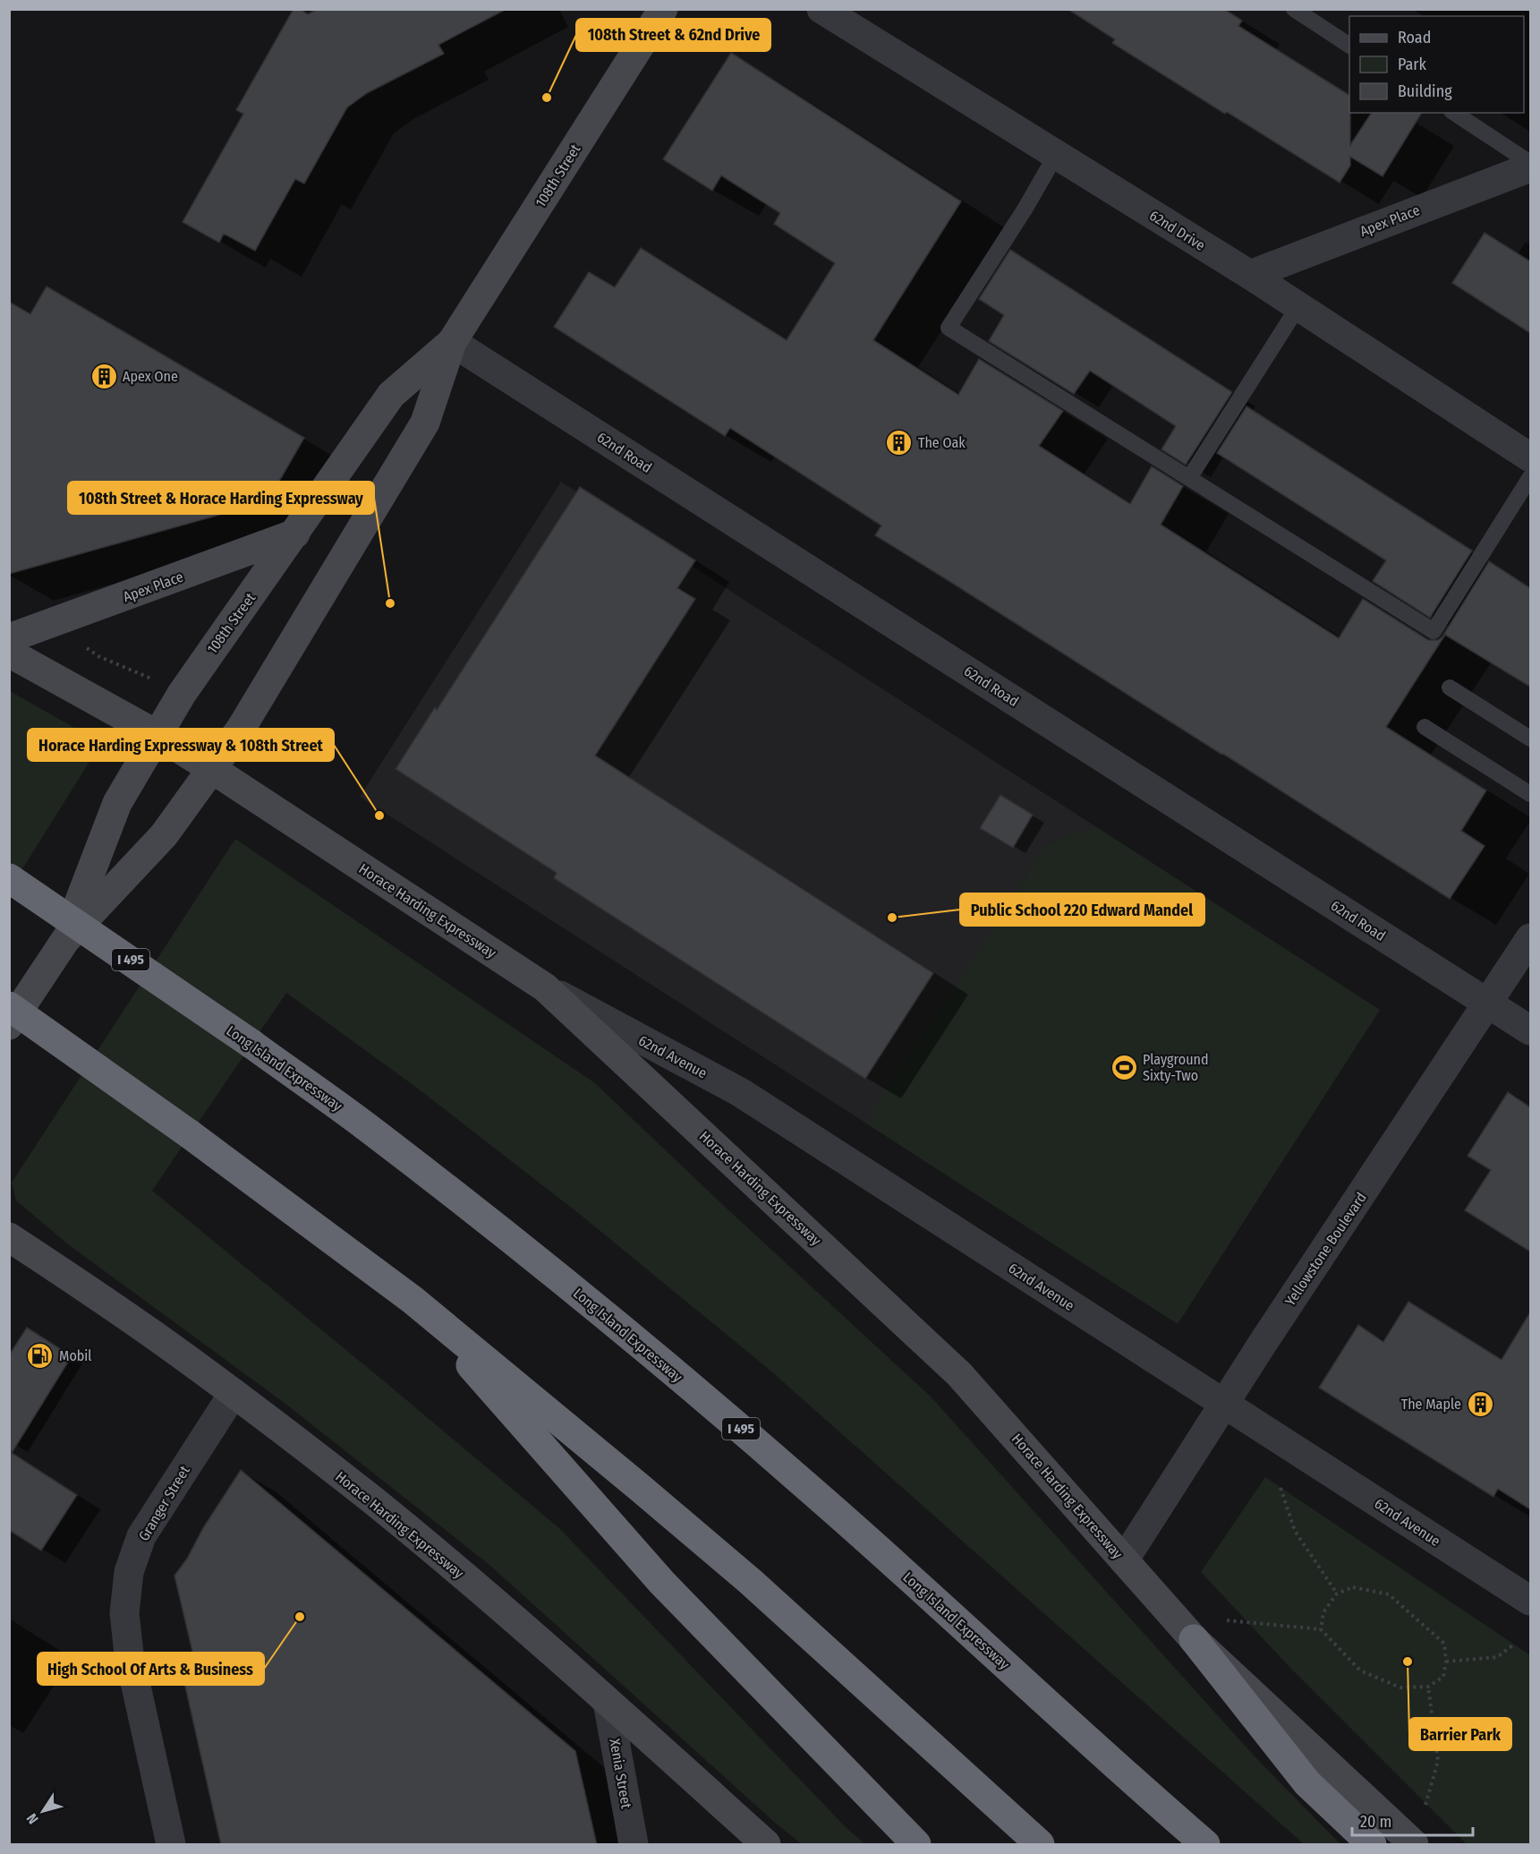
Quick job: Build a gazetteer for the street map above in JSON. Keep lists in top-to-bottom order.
{
  "streets": {
    "highway": ["I 495", "Long Island Expressway"],
    "main road": ["108th Street", "Apex Place", "Horace Harding Expressway"],
    "street": [
      "62nd Drive",
      "62nd Road",
      "62nd Avenue",
      "Yellowstone Boulevard",
      "Granger Street",
      "Xenia Street"
    ]
  },
  "crossings": [
    ["108th Street", "Apex Place"],
    ["108th Street", "62nd Road"],
    ["108th Street", "Horace Harding Expressway"],
    ["Apex Place", "62nd Drive"],
    ["62nd Road", "Yellowstone Boulevard"],
    ["Horace Harding Expressway", "62nd Avenue"],
    ["Horace Harding Expressway", "Yellowstone Boulevard"],
    ["Horace Harding Expressway", "Granger Street"],
    ["Horace Harding Expressway", "Xenia Street"],
    ["62nd Avenue", "Yellowstone Boulevard"]
  ],
  "places": {
    "other": [
      "108th Street & 62nd Drive",
      "108th Street & Horace Harding Expressway",
      "Horace Harding Expressway & 108th Street",
      "Public School 220 Edward Mandel",
      "High School Of Arts & Business",
      "Barrier Park"
    ],
    "building": ["Apex One", "The Oak", "The Maple"],
    "sports": ["Playground Sixty-Two"],
    "fuel station": ["Mobil"]
  },
  "legend": ["Road", "Park", "Building"],
  "scale_bar": "20 m",
  "north": "bottom left"
}
